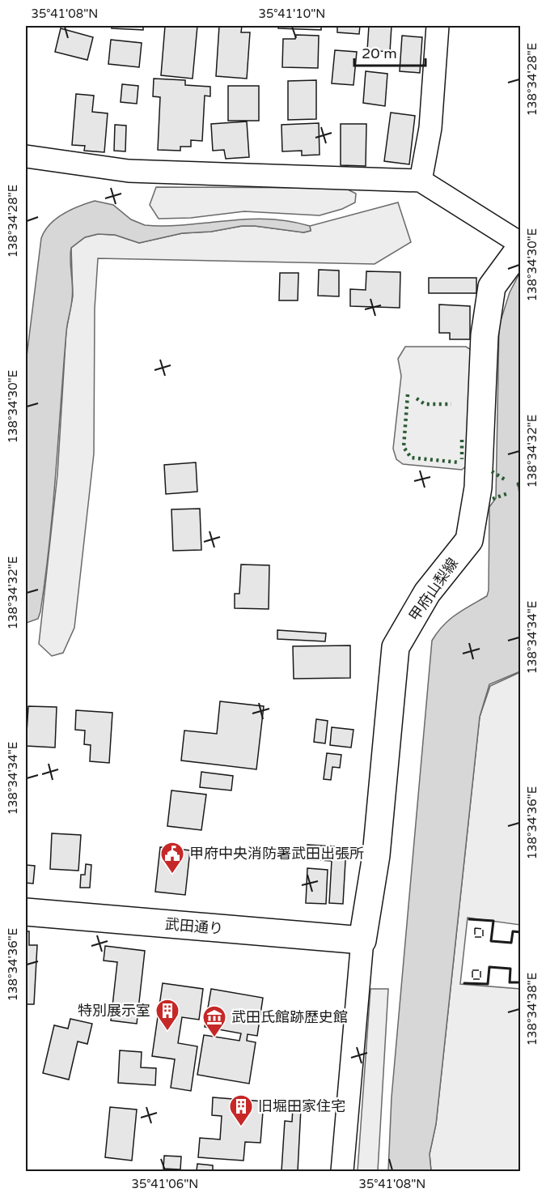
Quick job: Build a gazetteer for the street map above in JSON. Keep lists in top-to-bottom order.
{
  "streets": {
    "main road": ["甲府山梨線", "武田通り"]
  },
  "crossings": [
    ["甲府山梨線", "武田通り"]
  ],
  "places": {
    "public building": ["甲府中央消防署武田出張所"],
    "building": ["特別展示室", "旧堀田家住宅"],
    "museum": ["武田氏館跡歴史館"]
  },
  "scale_bar": "20 m",
  "coordinates": [
    "35°41'08\"N",
    "35°41'10\"N",
    "138°34'28\"E",
    "138°34'30\"E",
    "138°34'32\"E",
    "138°34'34\"E",
    "138°34'36\"E",
    "138°34'38\"E",
    "35°41'06\"N"
  ]
}
